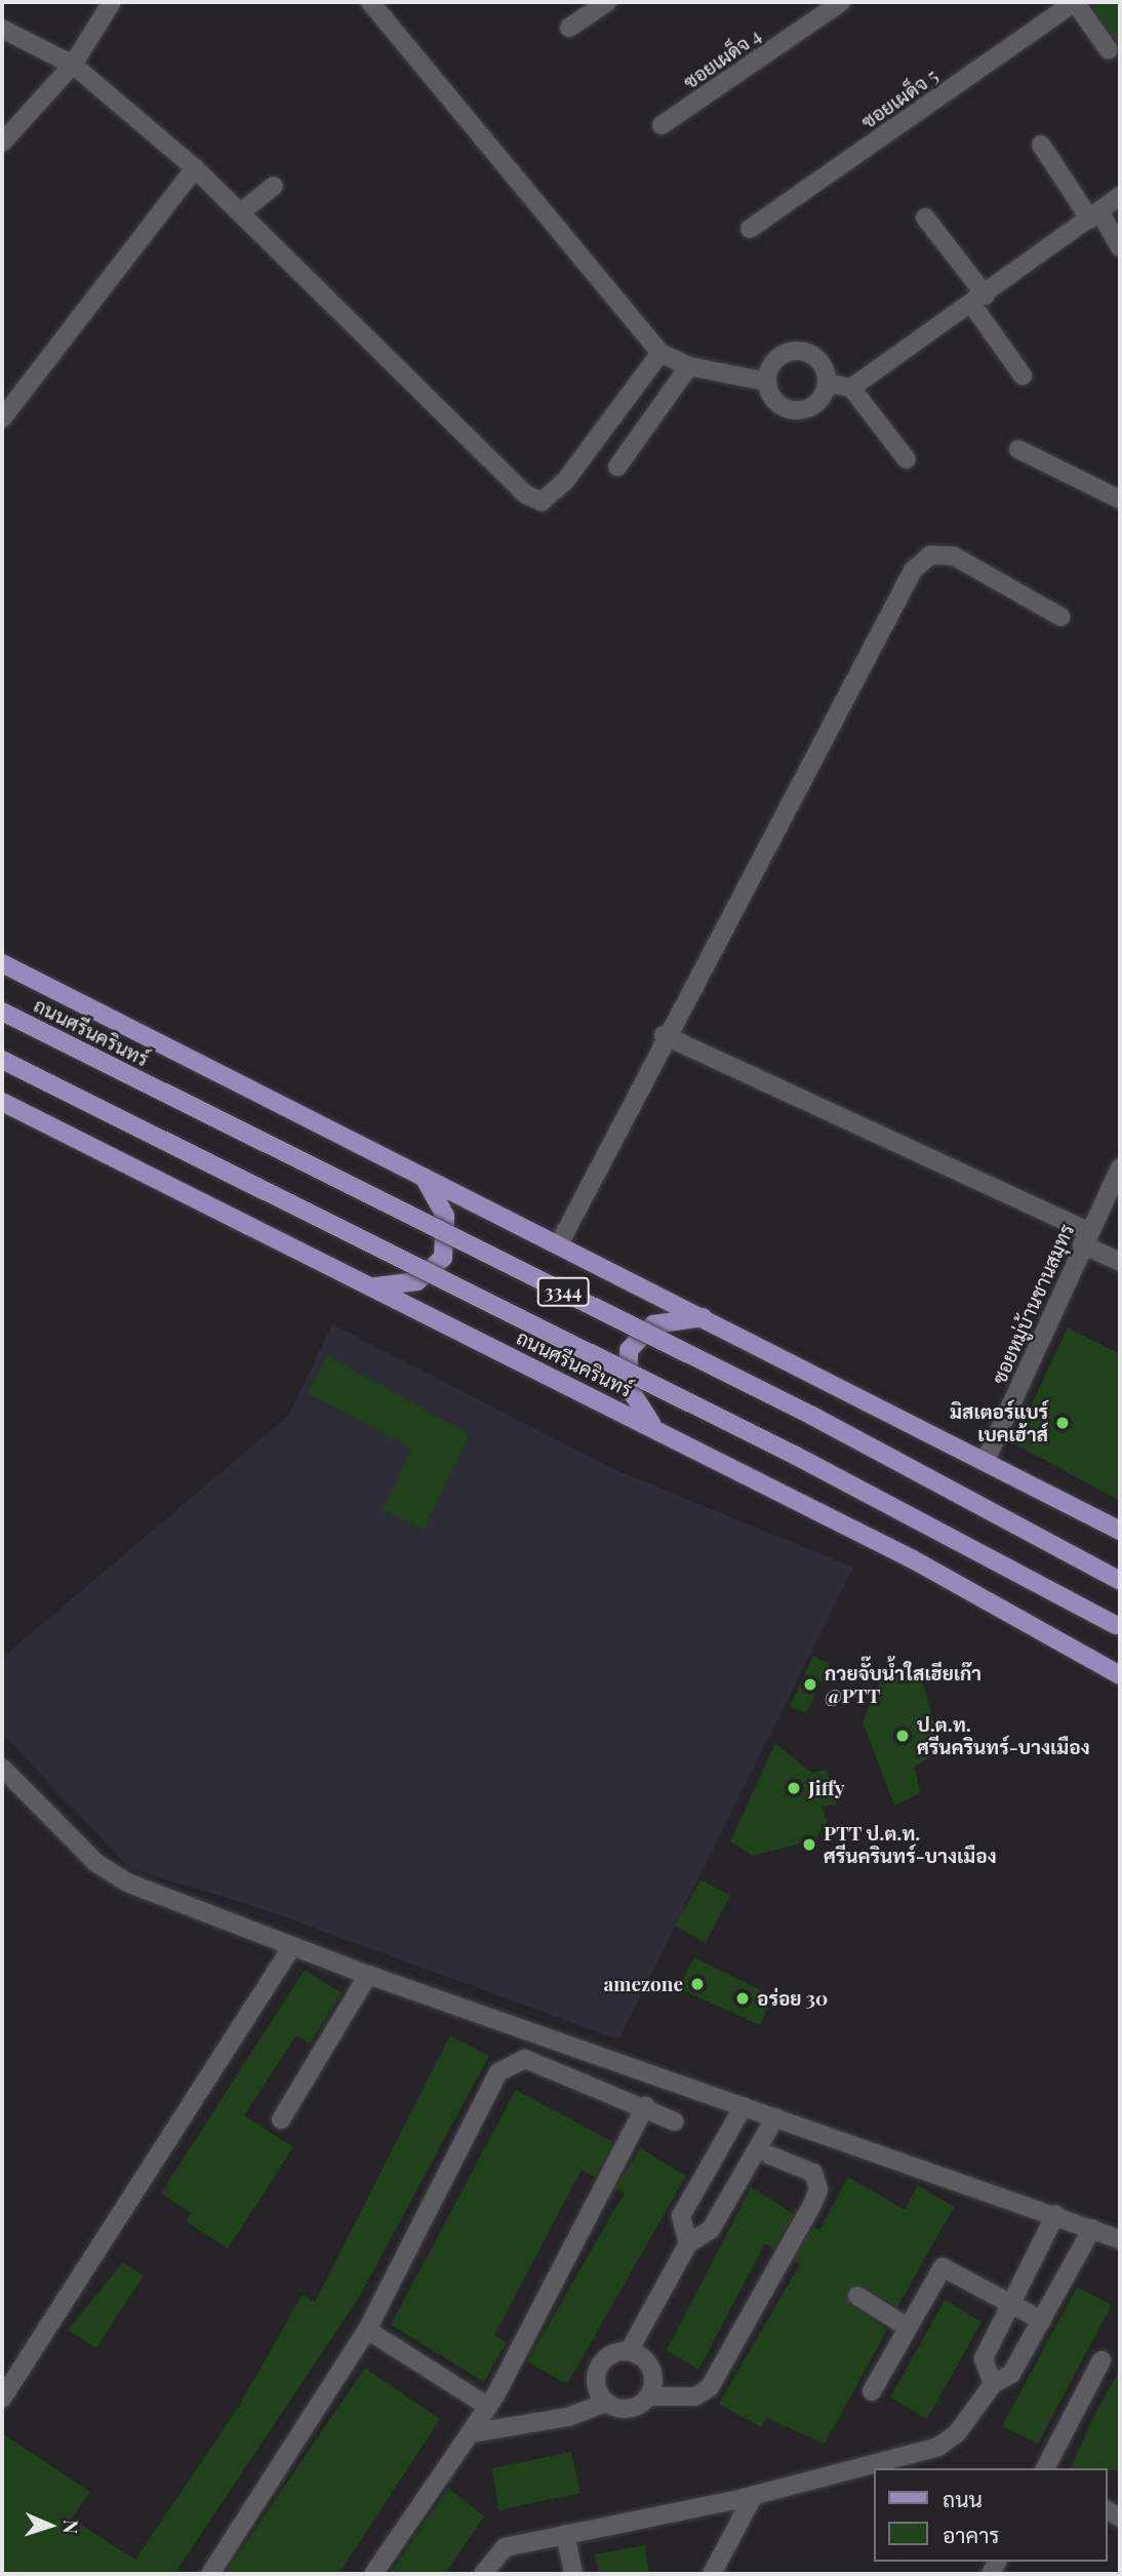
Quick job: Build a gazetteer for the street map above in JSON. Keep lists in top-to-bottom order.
{
  "streets": {
    "main road": ["ถนนศรีนครินทร์", "3344"],
    "street": ["ซอยเผด็จ 4", "ซอยเผด็จ 5", "ซอยหมู่บ้านชานสมุทร"]
  },
  "crossings": [
    ["ถนนศรีนครินทร์", "ซอยหมู่บ้านชานสมุทร"]
  ],
  "places": [
    "มิสเตอร์แบร์ เบคเฮ้าส์",
    "กวยจั๊บน้ำใสเฮียเก๊า @PTT",
    "ป.ต.ท. ศรีนครินทร์-บางเมือง",
    "Jiffy",
    "PTT ป.ต.ท. ศรีนครินทร์-บางเมือง",
    "amezone",
    "อร่อย 30"
  ],
  "legend": ["ถนน", "อาคาร"],
  "north": "right"
}
